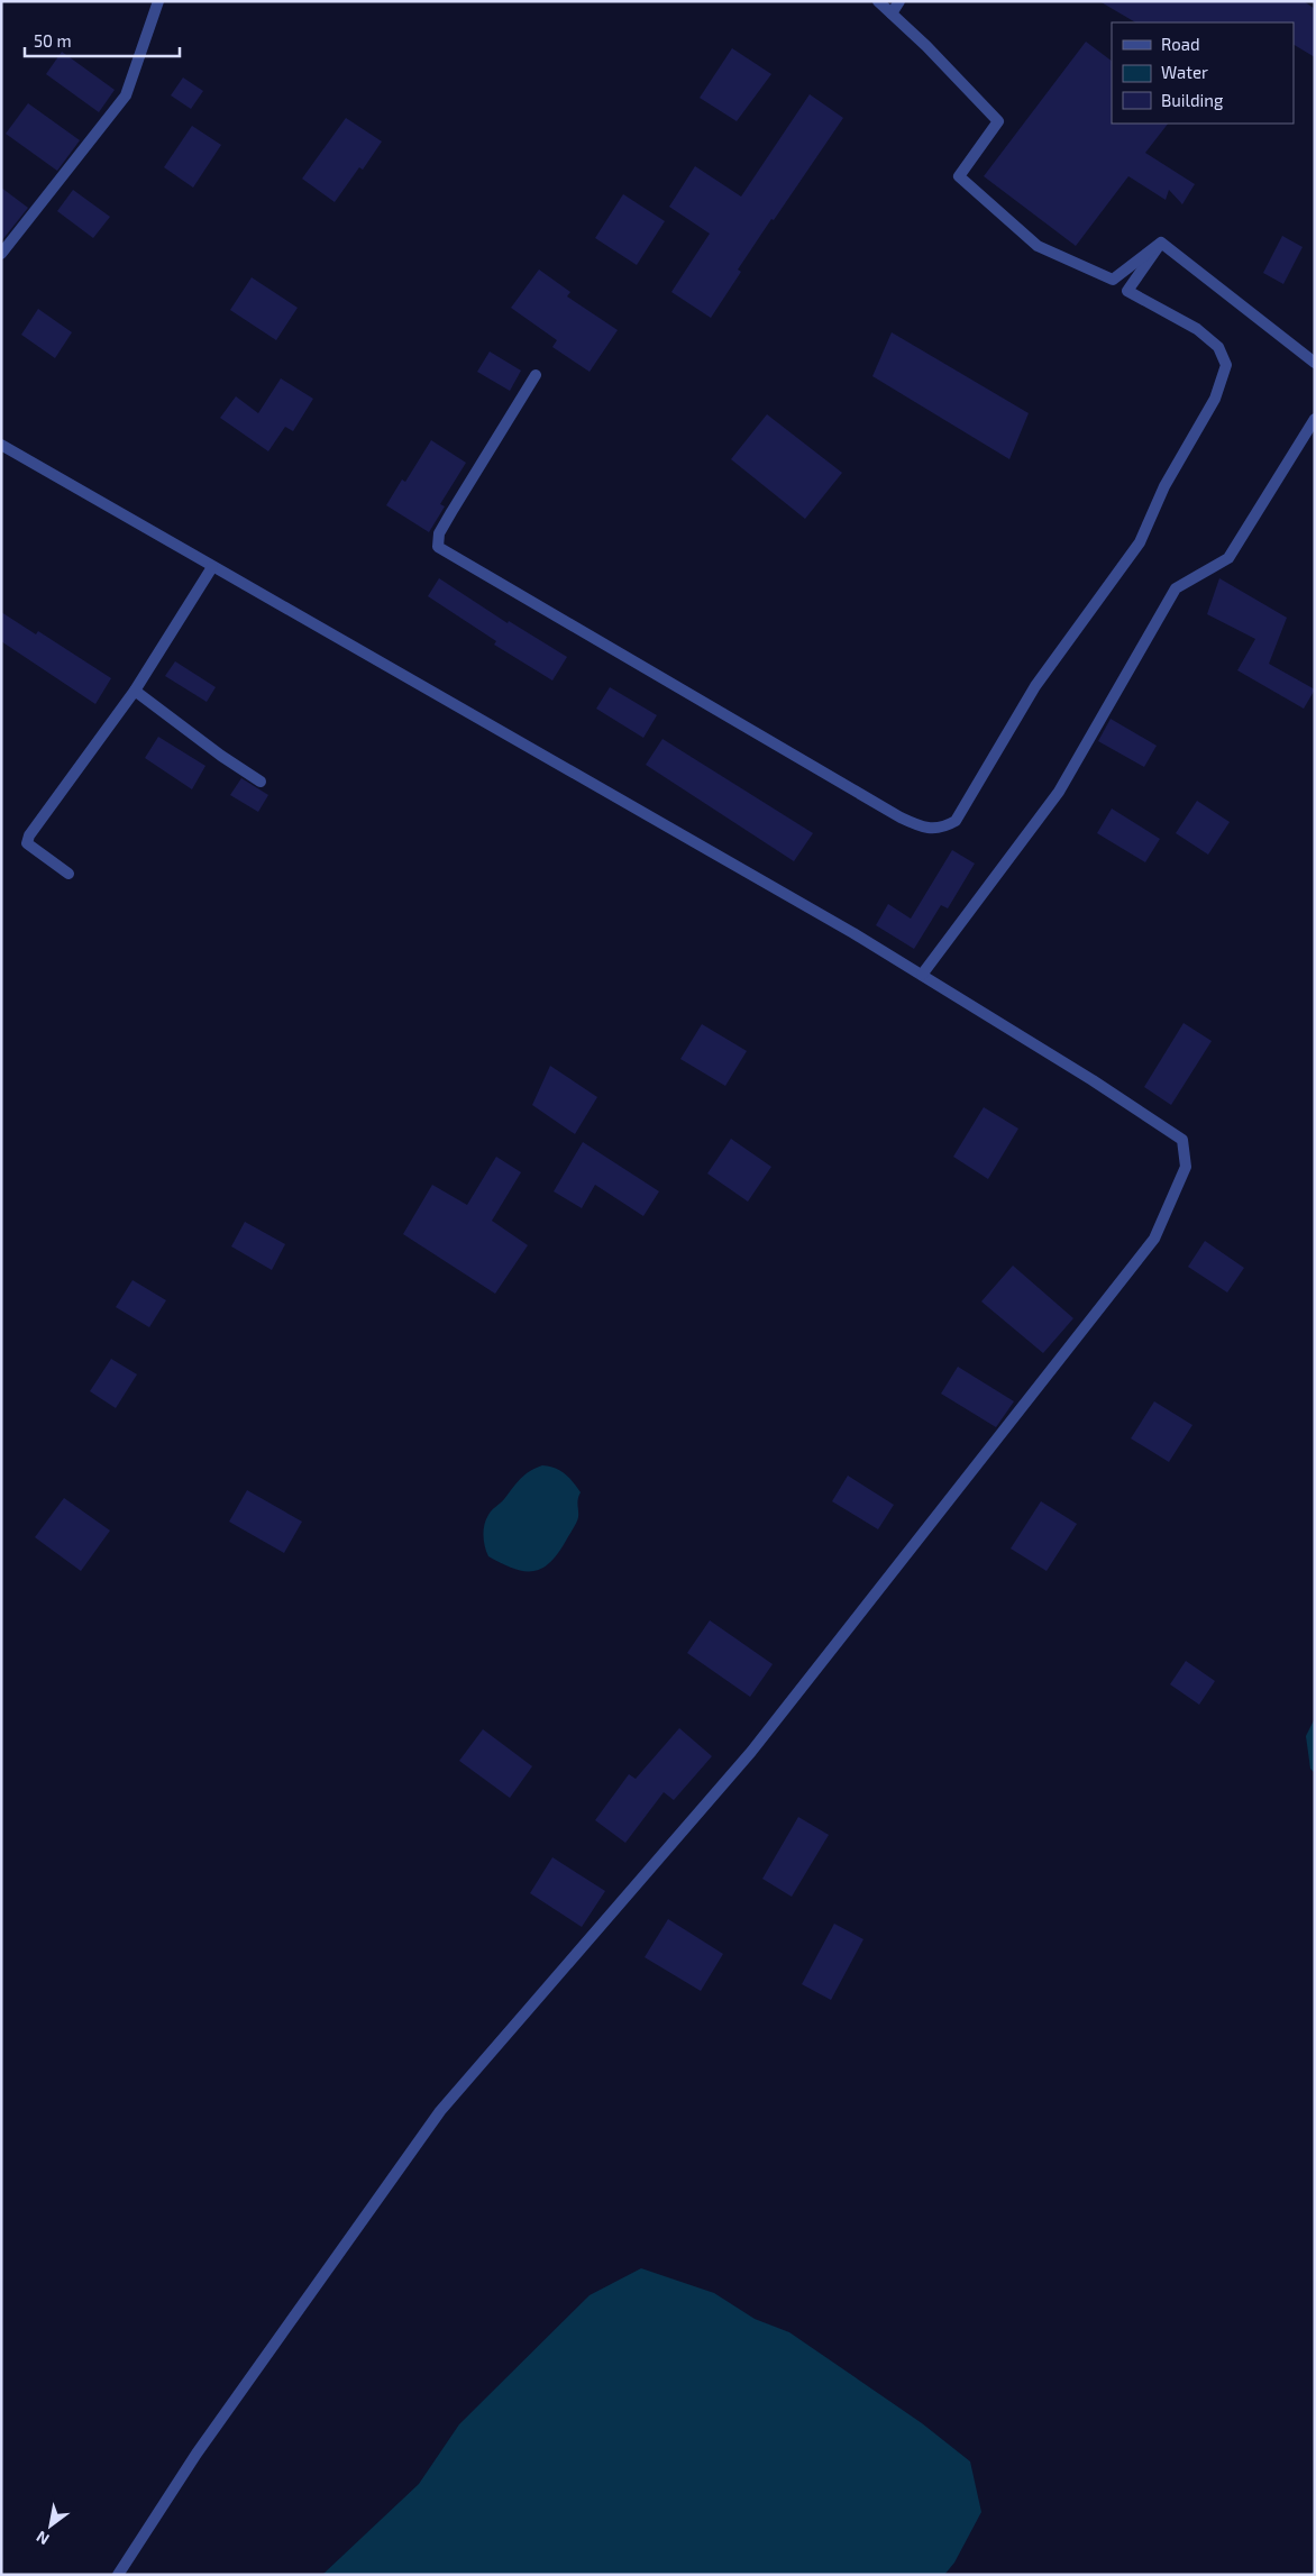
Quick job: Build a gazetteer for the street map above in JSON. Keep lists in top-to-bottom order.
{
  "legend": ["Road", "Water", "Building"],
  "scale_bar": "50 m",
  "north": "bottom left"
}
